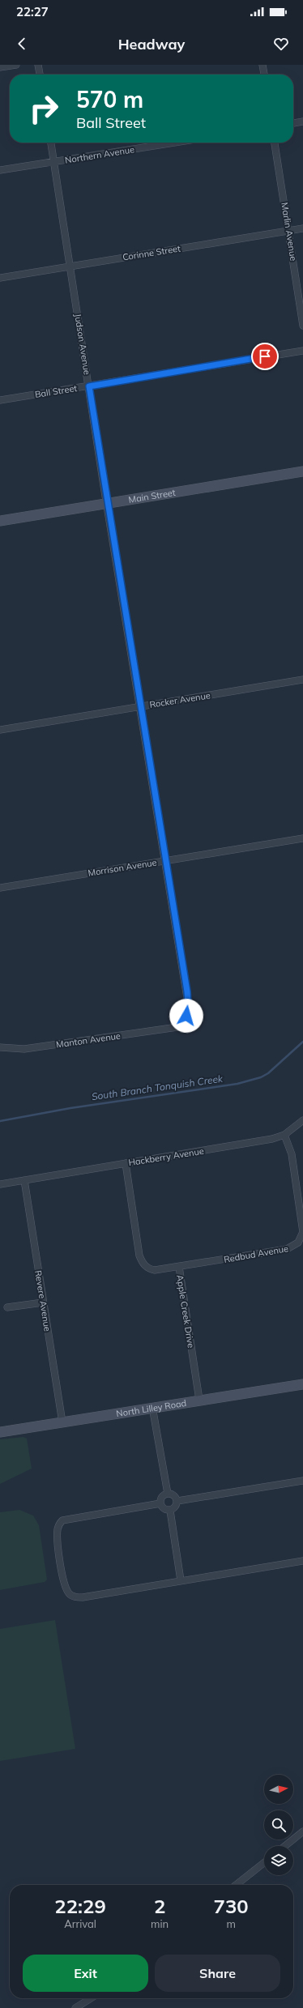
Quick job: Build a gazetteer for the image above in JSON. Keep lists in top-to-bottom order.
{
  "streets": {
    "street": [
      "Northern Avenue",
      "Marlin Avenue",
      "Corinne Street",
      "Judson Avenue",
      "Ball Street",
      "Main Street",
      "Rocker Avenue",
      "Morrison Avenue",
      "Manton Avenue",
      "Hackberry Avenue",
      "Redbud Avenue",
      "Revere Avenue",
      "Apple Creek Drive",
      "North Lilley Road"
    ]
  },
  "crossings": [
    ["Northern Avenue", "Judson Avenue"],
    ["Marlin Avenue", "Corinne Street"],
    ["Corinne Street", "Judson Avenue"],
    ["Judson Avenue", "Ball Street"],
    ["Judson Avenue", "Main Street"],
    ["Judson Avenue", "Rocker Avenue"],
    ["Judson Avenue", "Morrison Avenue"],
    ["Judson Avenue", "Manton Avenue"],
    ["Hackberry Avenue", "Redbud Avenue"],
    ["Hackberry Avenue", "Revere Avenue"],
    ["Hackberry Avenue", "Apple Creek Drive"],
    ["Redbud Avenue", "Apple Creek Drive"],
    ["Revere Avenue", "North Lilley Road"],
    ["Apple Creek Drive", "North Lilley Road"]
  ],
  "water": ["South Branch Tonquish Creek"],
  "north": "right",
  "page": {
    "status": "22:27",
    "header": "Headway",
    "turn": ["570 m", "Ball Street"],
    "eta": [
      "22:29",
      "Arrival",
      "2",
      "min",
      "730",
      "m"
    ],
    "buttons": ["Exit", "Share"]
  }
}
